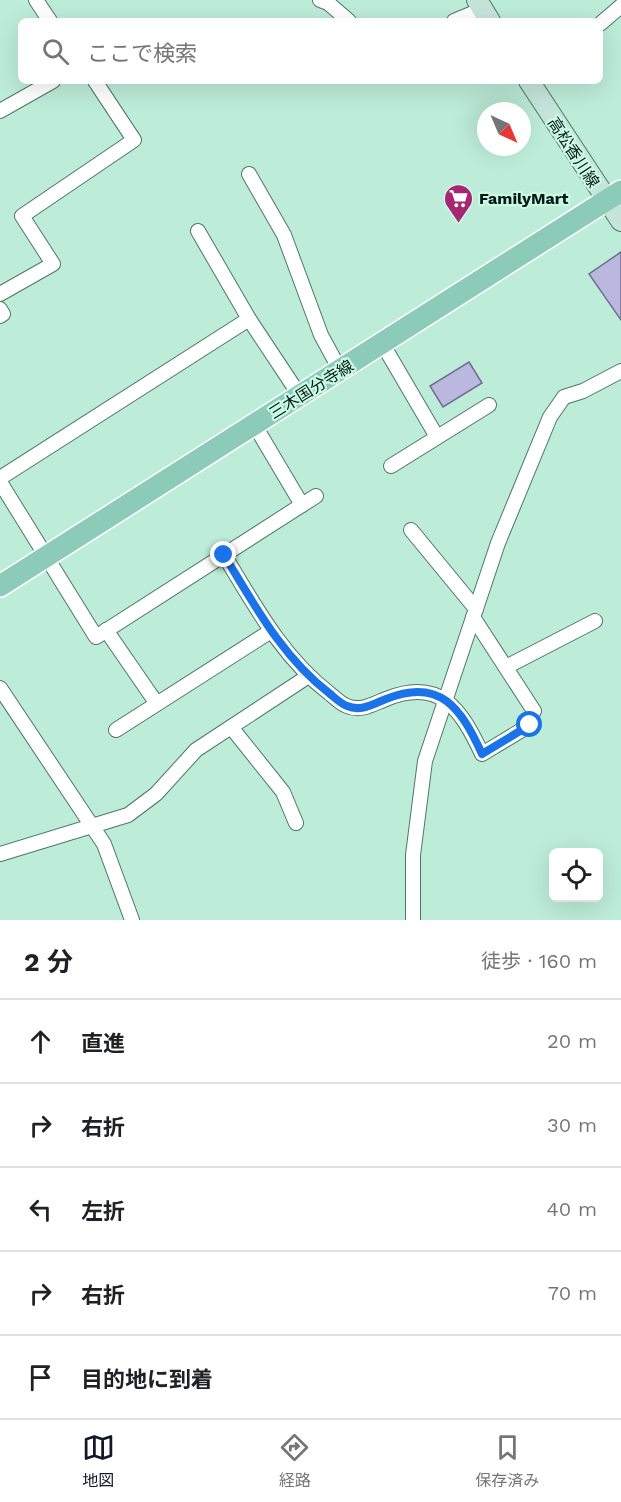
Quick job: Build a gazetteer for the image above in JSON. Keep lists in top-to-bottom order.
{
  "streets": {
    "main road": ["高松香川線", "三木国分寺線"]
  },
  "crossings": [
    ["高松香川線", "三木国分寺線"]
  ],
  "places": {
    "supermarket": ["FamilyMart"]
  },
  "north": "bottom right",
  "page": {
    "search": "ここで検索",
    "heading": ["2 分", "徒歩 · 160 m"],
    "list": [
      ["直進", "20 m"],
      ["右折", "30 m"],
      ["左折", "40 m"],
      ["右折", "70 m"],
      "目的地に到着"
    ],
    "nav": ["地図", "経路", "保存済み"]
  }
}
